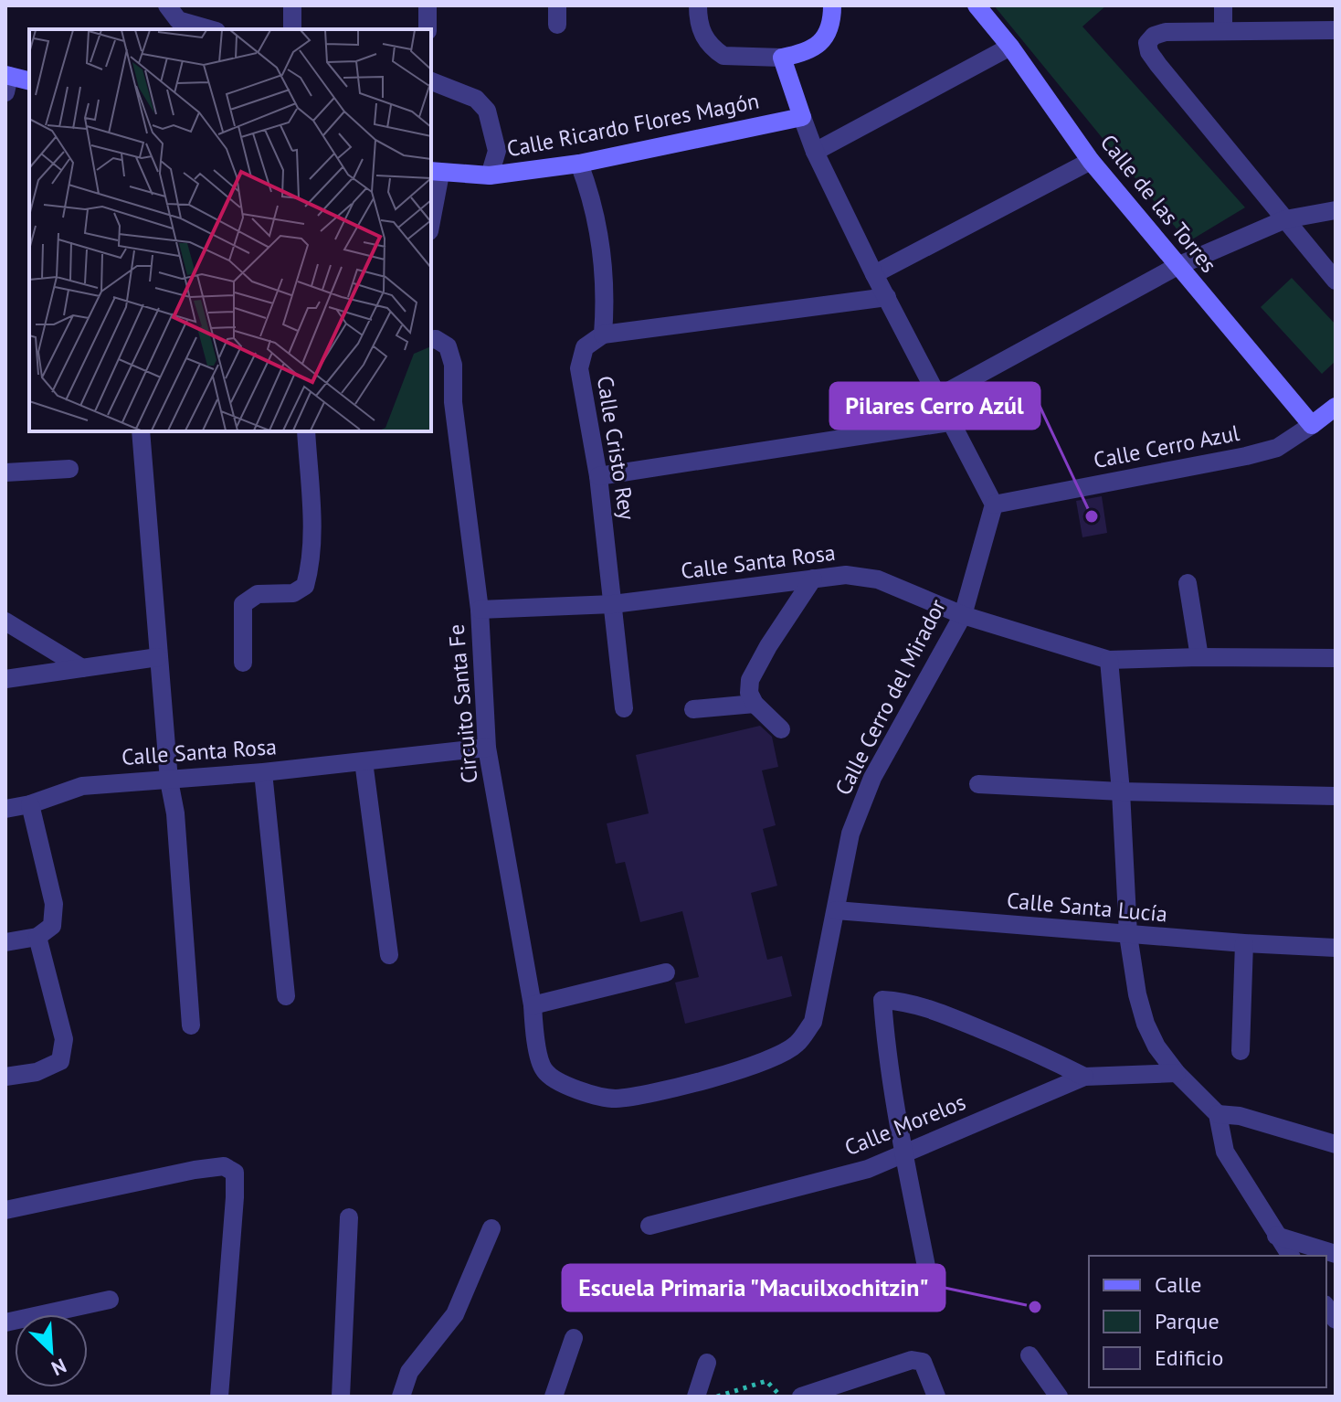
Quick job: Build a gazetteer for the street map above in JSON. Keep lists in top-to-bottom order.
{
  "streets": {
    "street": [
      "Calle Ricardo Flores Magón",
      "Calle de las Torres",
      "Calle Cerro Azul",
      "Calle Cristo Rey",
      "Calle Santa Rosa",
      "Calle Cerro del Mirador",
      "Circuito Santa Fe",
      "Calle Santa Lucía",
      "Calle Morelos"
    ]
  },
  "crossings": [
    ["Calle de las Torres", "Calle Cerro Azul"],
    ["Calle Cerro Azul", "Calle Cerro del Mirador"],
    ["Calle Cristo Rey", "Calle Santa Rosa"],
    ["Calle Santa Rosa", "Calle Cerro del Mirador"],
    ["Calle Santa Rosa", "Circuito Santa Fe"],
    ["Calle Cerro del Mirador", "Circuito Santa Fe"],
    ["Calle Cerro del Mirador", "Calle Santa Lucía"]
  ],
  "places": ["Pilares Cerro Azúl", "Escuela Primaria \"Macuilxochitzin\""],
  "legend": ["Calle", "Parque", "Edificio"],
  "north": "bottom right"
}
